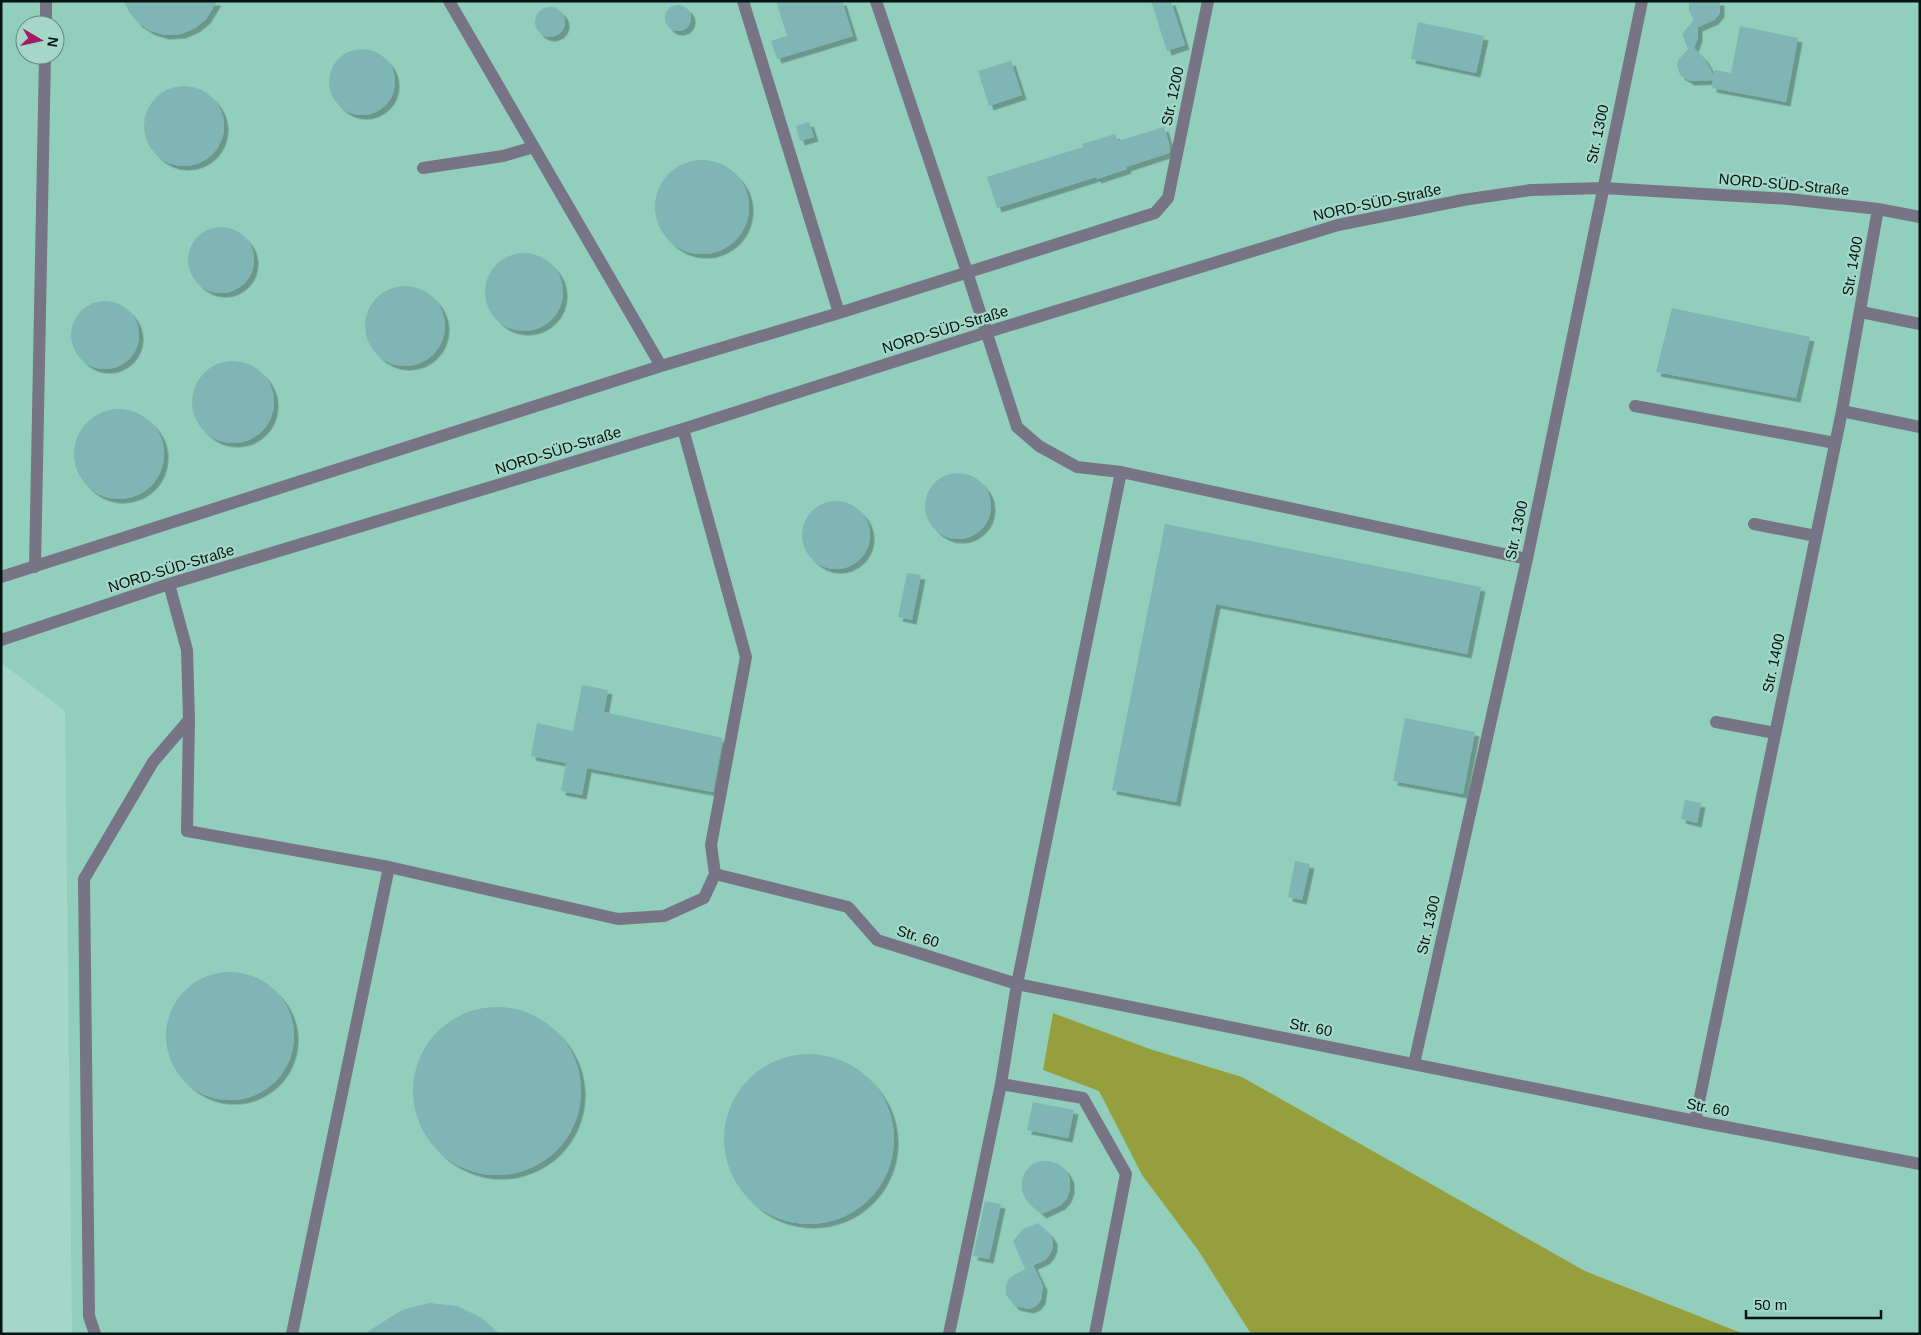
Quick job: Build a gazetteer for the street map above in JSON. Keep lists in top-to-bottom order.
{
  "streets": {
    "lane": [
      "Str. 1200",
      "Str. 1300",
      "NORD-SÜD-Straße",
      "Str. 1400",
      "Str. 60"
    ]
  },
  "crossings": [
    ["Str. 1300", "NORD-SÜD-Straße"],
    ["Str. 1300", "Str. 60"],
    ["NORD-SÜD-Straße", "Str. 1400"],
    ["Str. 1400", "Str. 60"]
  ],
  "scale_bar": "50 m",
  "north": "right"
}
